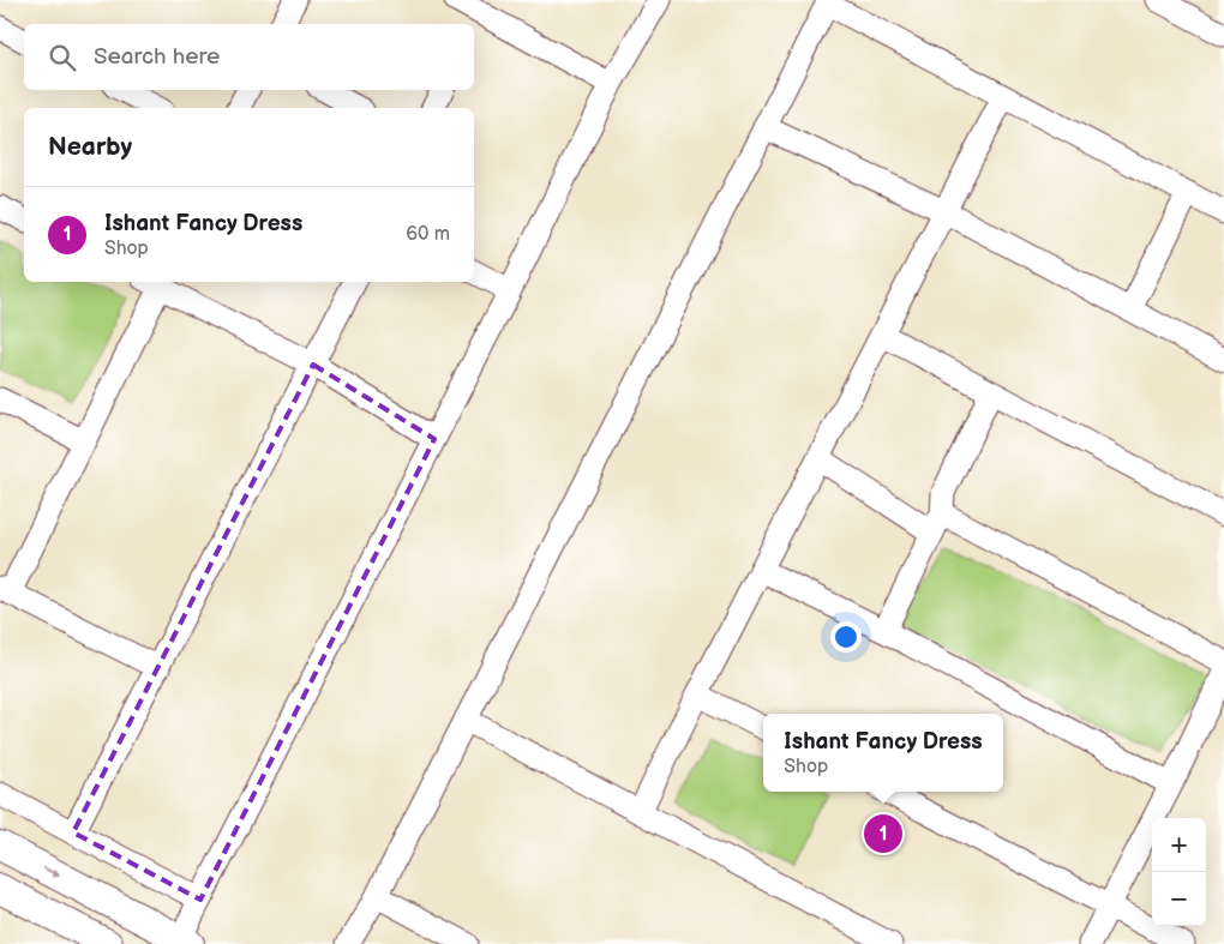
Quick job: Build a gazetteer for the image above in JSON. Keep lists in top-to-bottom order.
{
  "page": {
    "search": "Search here",
    "heading": "Nearby",
    "list": [
      {
        "mark": "1",
        "name": "Ishant Fancy Dress",
        "note": "Shop",
        "value": "60 m"
      }
    ],
    "popup": ["Ishant Fancy Dress", "Shop"],
    "pins": "1",
    "map_buttons": ["+", "−"]
  }
}
